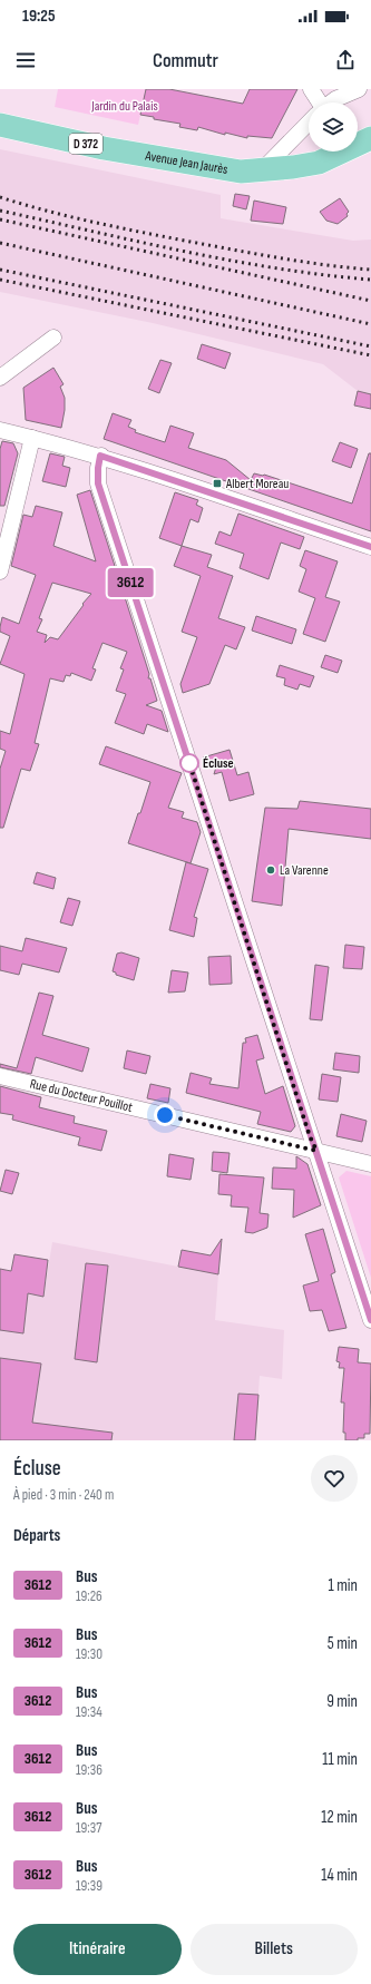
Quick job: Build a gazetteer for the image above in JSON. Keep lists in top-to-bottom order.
{
  "streets": {
    "main road": ["D 372", "Avenue Jean Jaurès"],
    "street": ["Rue du Docteur Pouillot"]
  },
  "parks": ["Jardin du Palais"],
  "places": {
    "transit": ["Albert Moreau"],
    "other": ["Écluse", "La Varenne"]
  },
  "lines": ["bus line 3612"],
  "page": {
    "status": "19:25",
    "header": "Commutr",
    "on_map": "3612",
    "heading": [
      ["Écluse", "À pied · 3 min · 240 m"],
      "Départs"
    ],
    "list": [
      {
        "mark": "3612",
        "name": "Bus",
        "note": "19:26",
        "value": "1 min"
      },
      {
        "mark": "3612",
        "name": "Bus",
        "note": "19:30",
        "value": "5 min"
      },
      {
        "mark": "3612",
        "name": "Bus",
        "note": "19:34",
        "value": "9 min"
      },
      {
        "mark": "3612",
        "name": "Bus",
        "note": "19:36",
        "value": "11 min"
      },
      {
        "mark": "3612",
        "name": "Bus",
        "note": "19:37",
        "value": "12 min"
      },
      {
        "mark": "3612",
        "name": "Bus",
        "note": "19:39",
        "value": "14 min"
      }
    ],
    "buttons": ["Itinéraire", "Billets"]
  }
}
